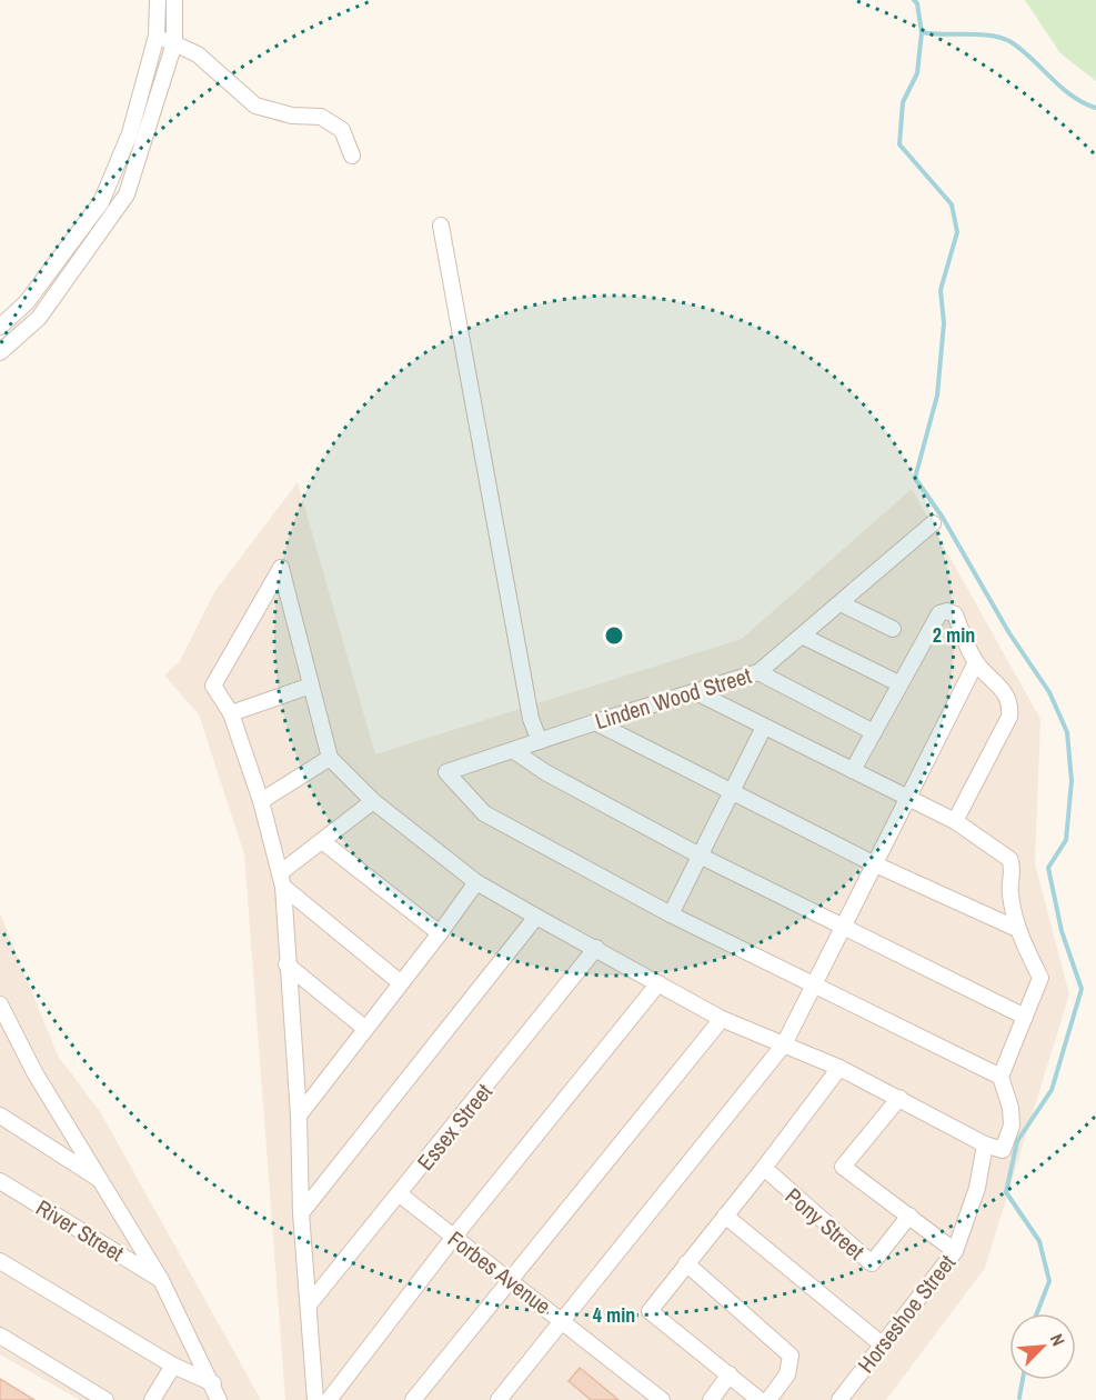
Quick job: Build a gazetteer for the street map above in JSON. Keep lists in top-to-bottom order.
{
  "streets": {
    "street": [
      "Linden Wood Street",
      "Essex Street",
      "Pony Street",
      "River Street",
      "Forbes Avenue",
      "Horseshoe Street"
    ]
  },
  "crossings": [
    ["Essex Street", "Forbes Avenue"]
  ],
  "north": "top right",
  "rings": ["2 min", "4 min"]
}
